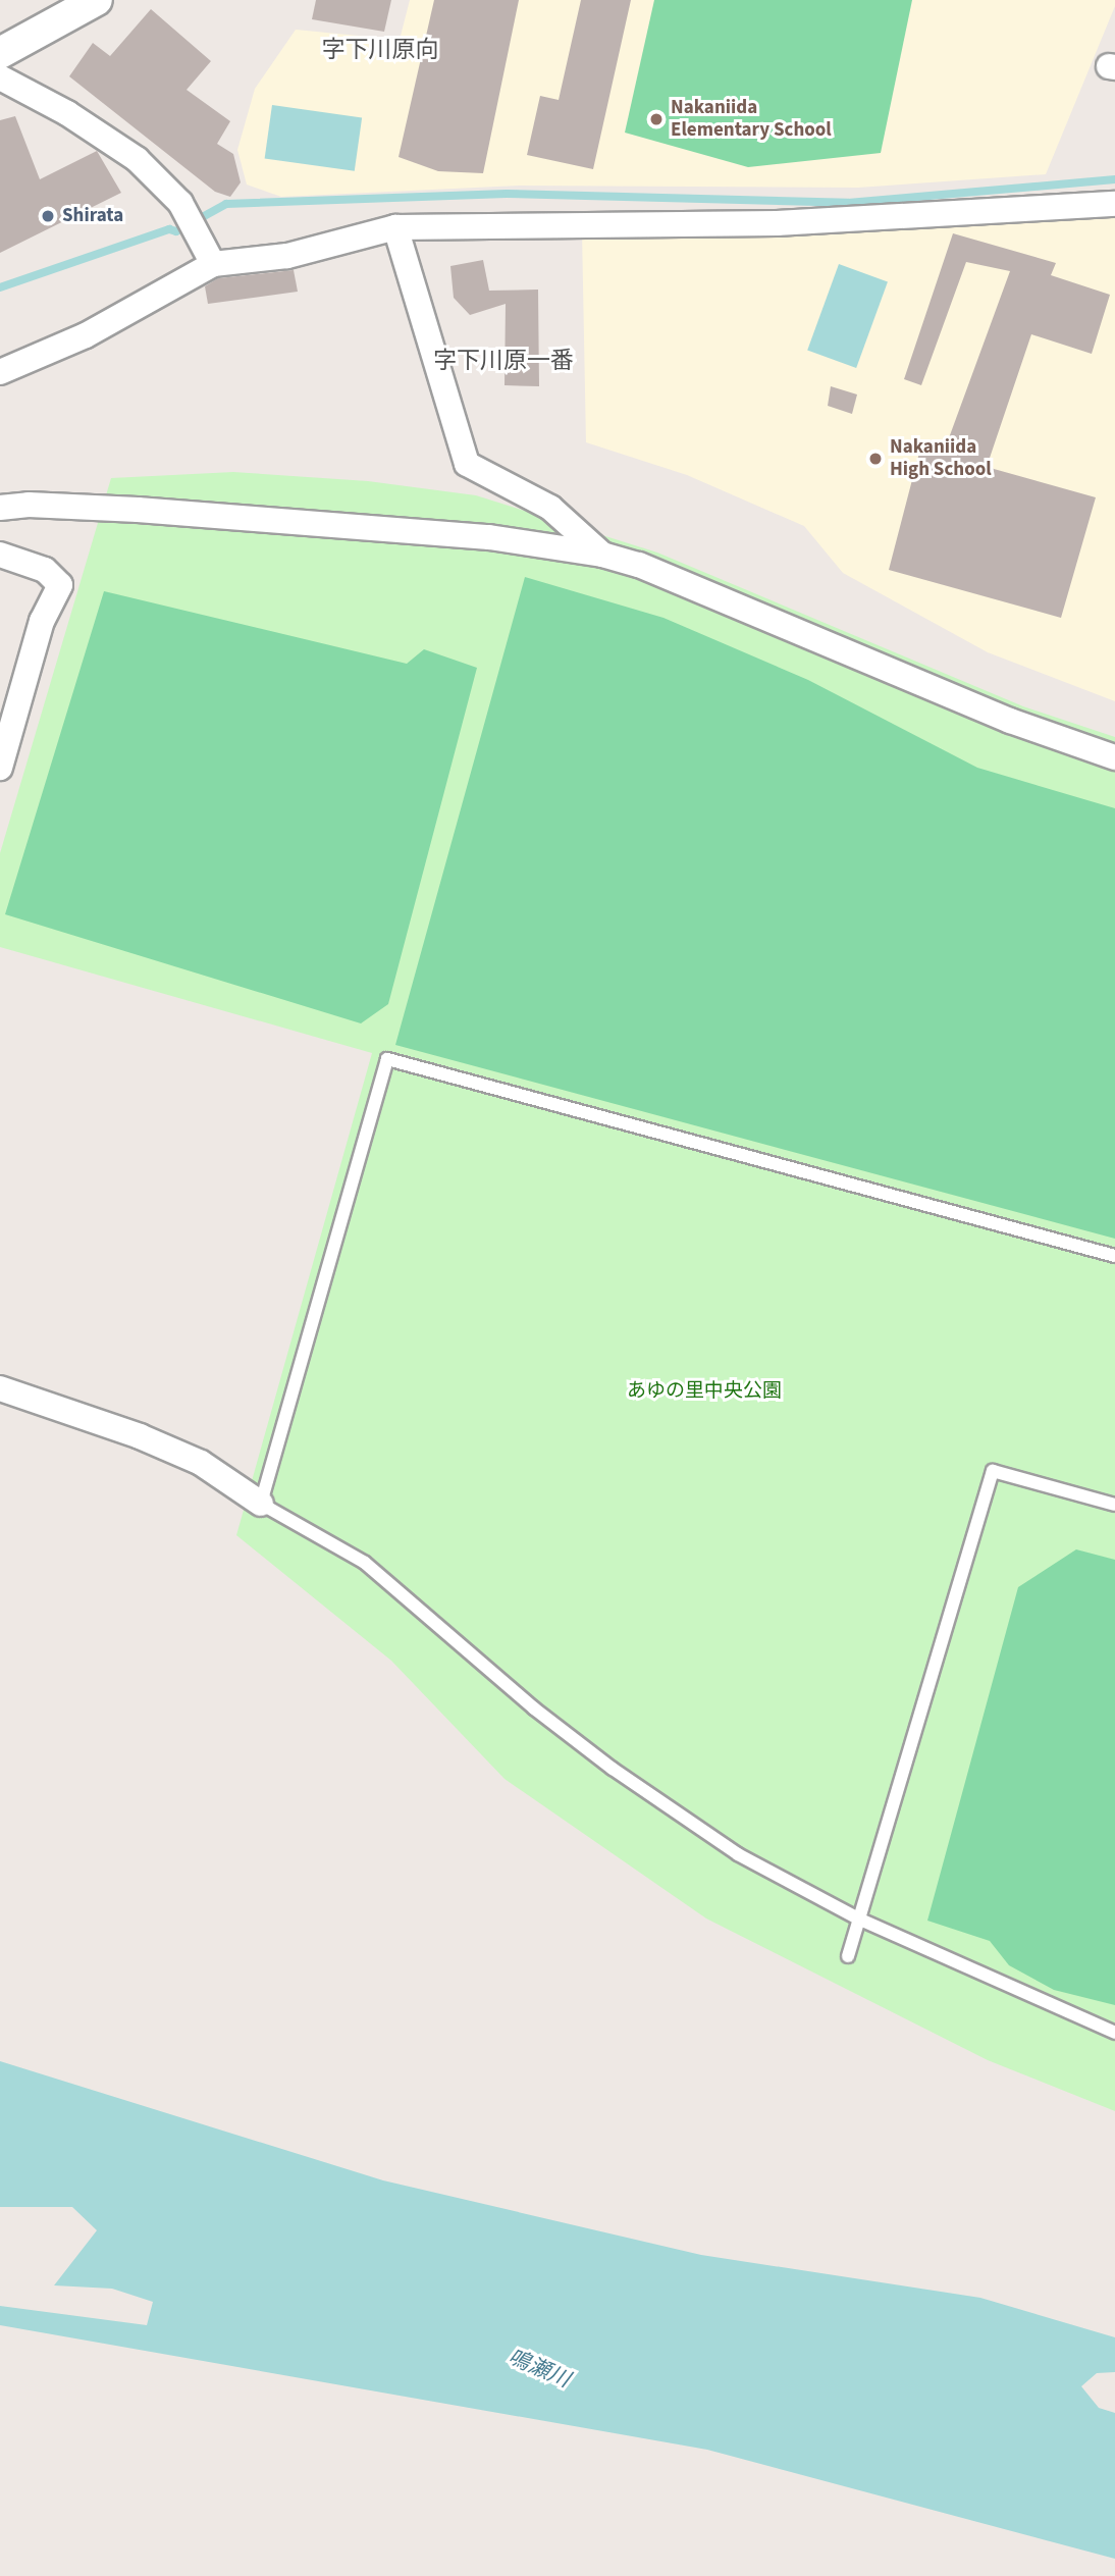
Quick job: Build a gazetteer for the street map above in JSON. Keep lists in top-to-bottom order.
{
  "districts": ["字下川原向", "字下川原一番"],
  "water": ["鳴瀬川"],
  "parks": ["あゆの里中央公園"],
  "places": ["Nakaniida Elementary School", "Shirata", "Nakaniida High School"]
}
